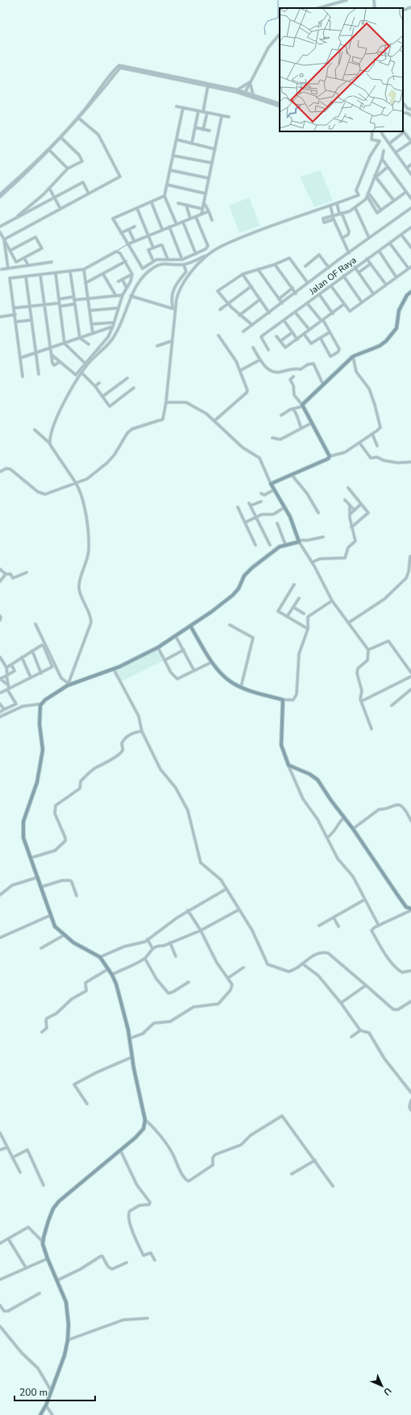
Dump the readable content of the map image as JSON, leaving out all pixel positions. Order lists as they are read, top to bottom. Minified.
{"streets":{"street":["Jalan OF Raya"]},"scale_bar":"200 m","north":"bottom right"}
